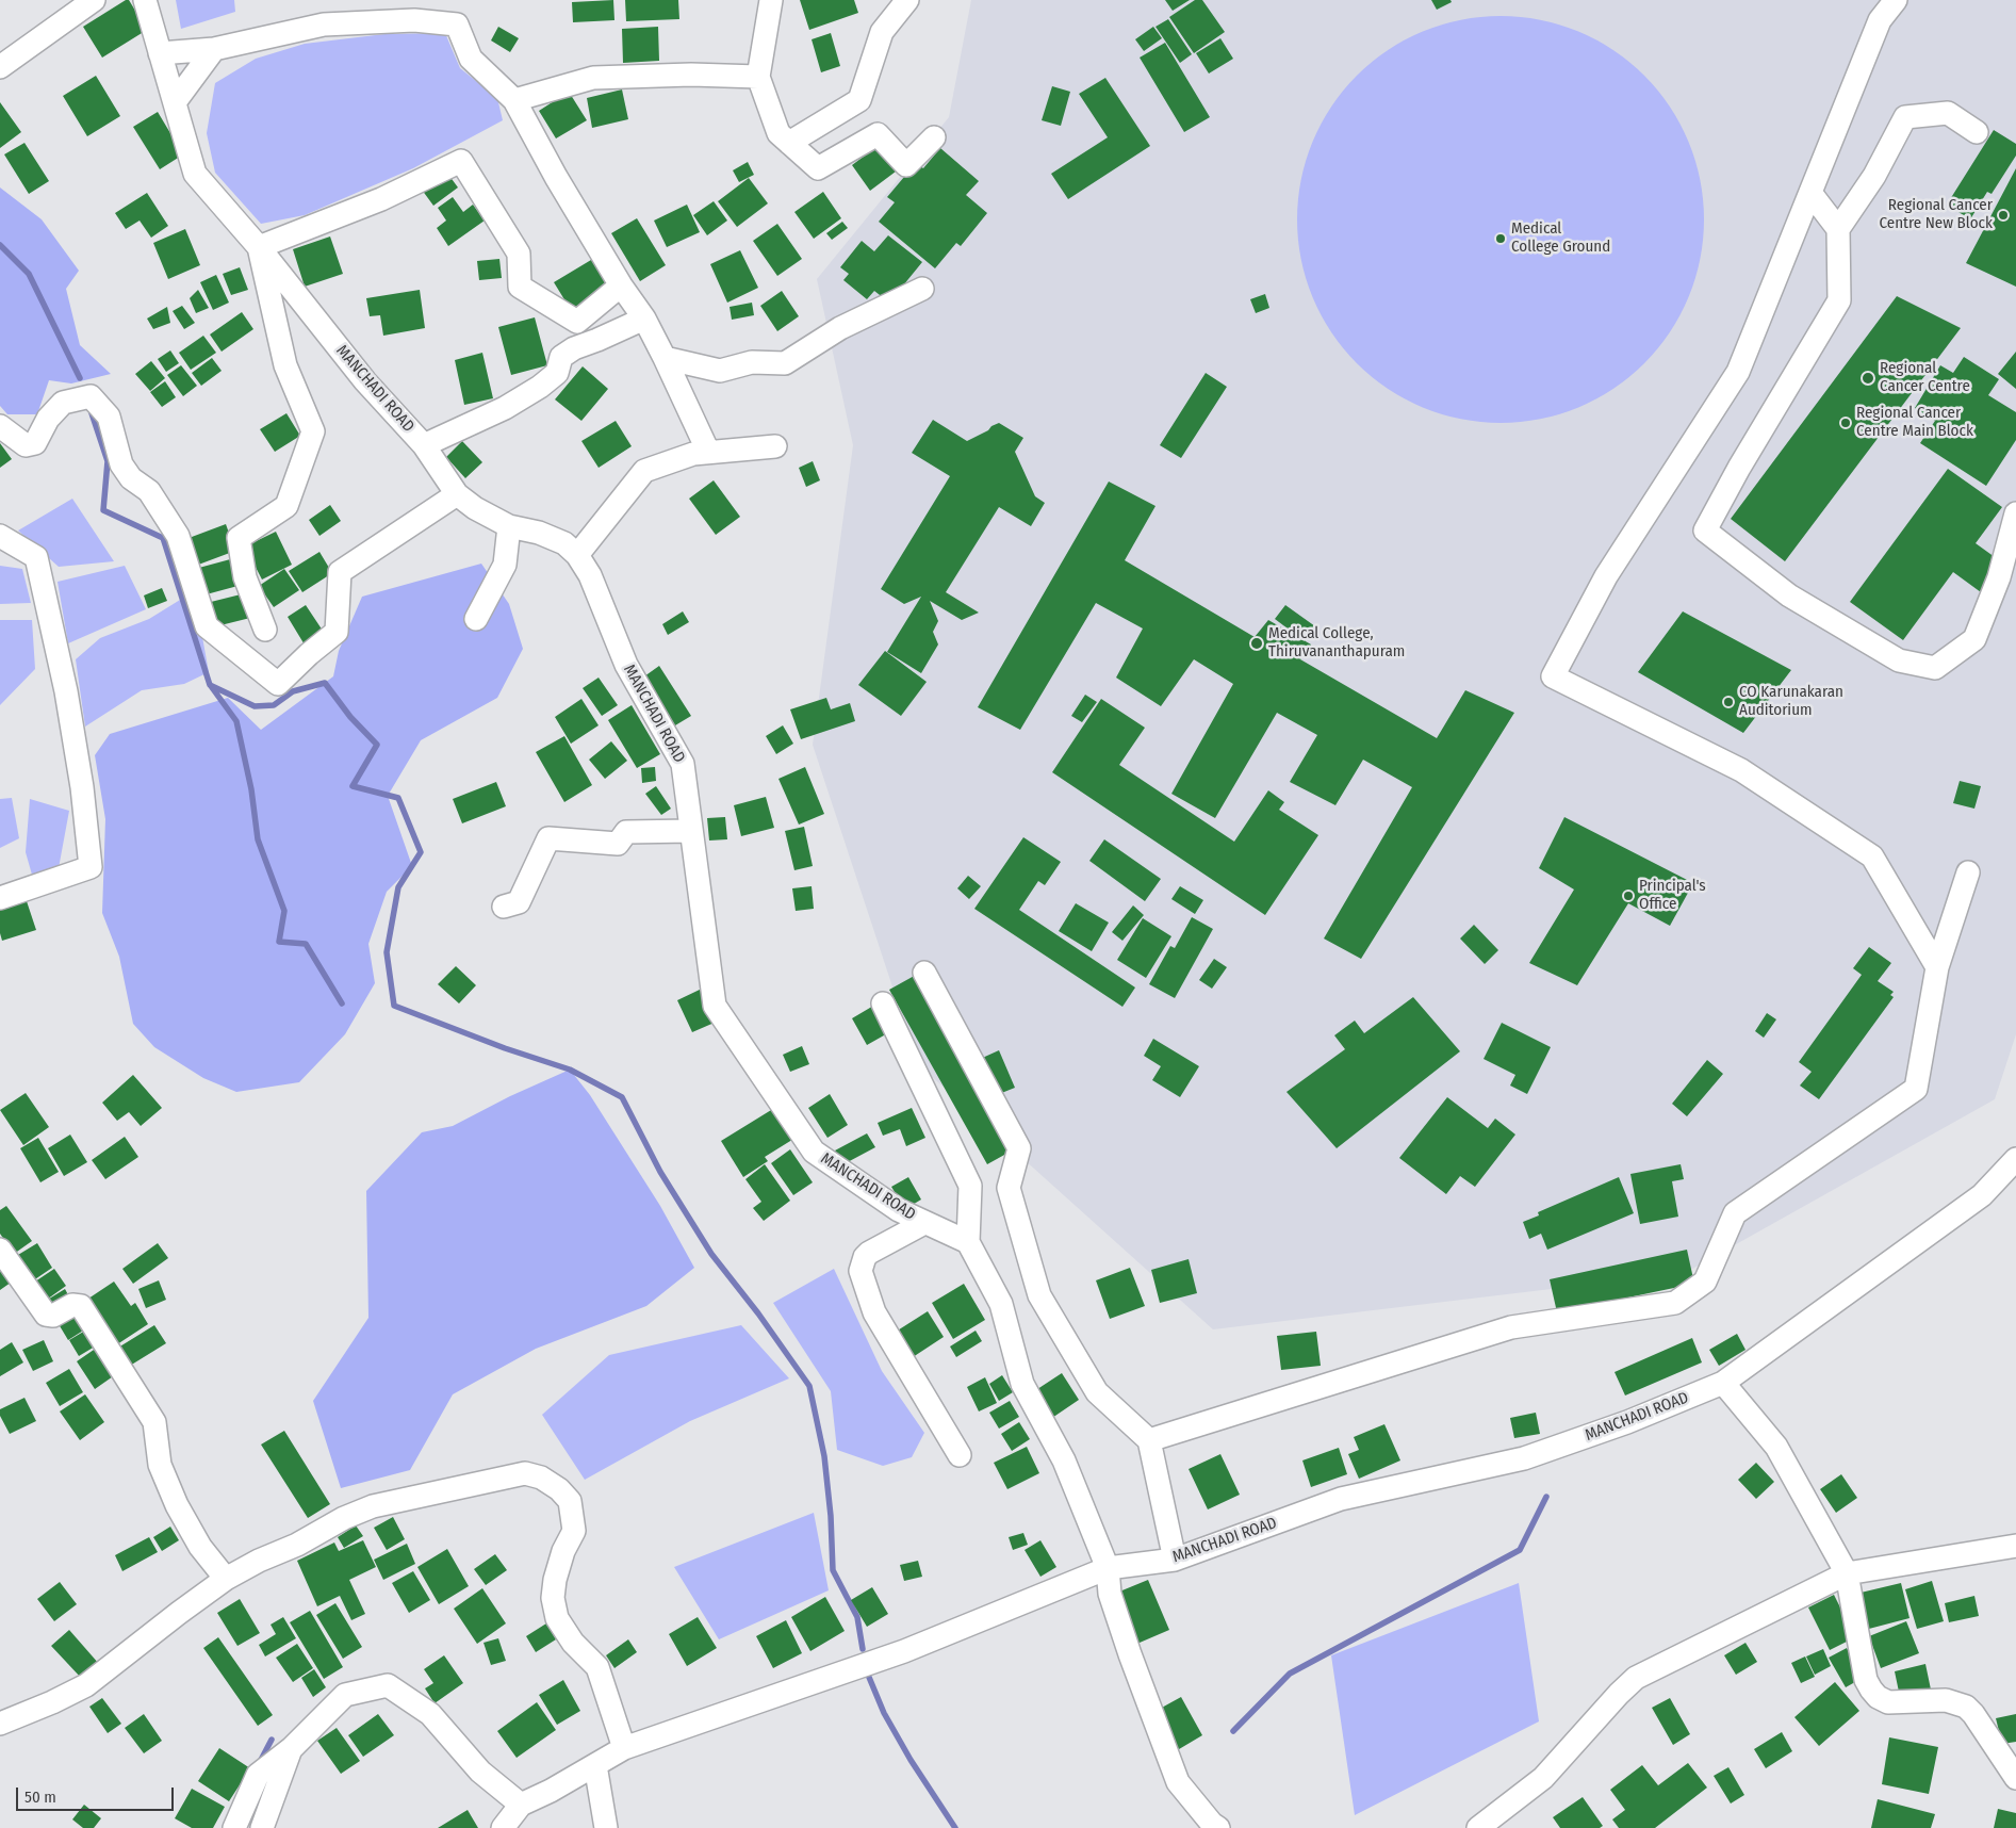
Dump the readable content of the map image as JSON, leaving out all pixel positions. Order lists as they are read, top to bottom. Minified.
{"streets":{"street":["MANCHADI ROAD"]},"places":["Regional Cancer Centre New Block","Medical College Ground","Regional Cancer Centre","Regional Cancer Centre Main Block","Medical College, Thiruvananthapuram","CO Karunakaran Auditorium","Principal's Office"],"scale_bar":"50 m"}
